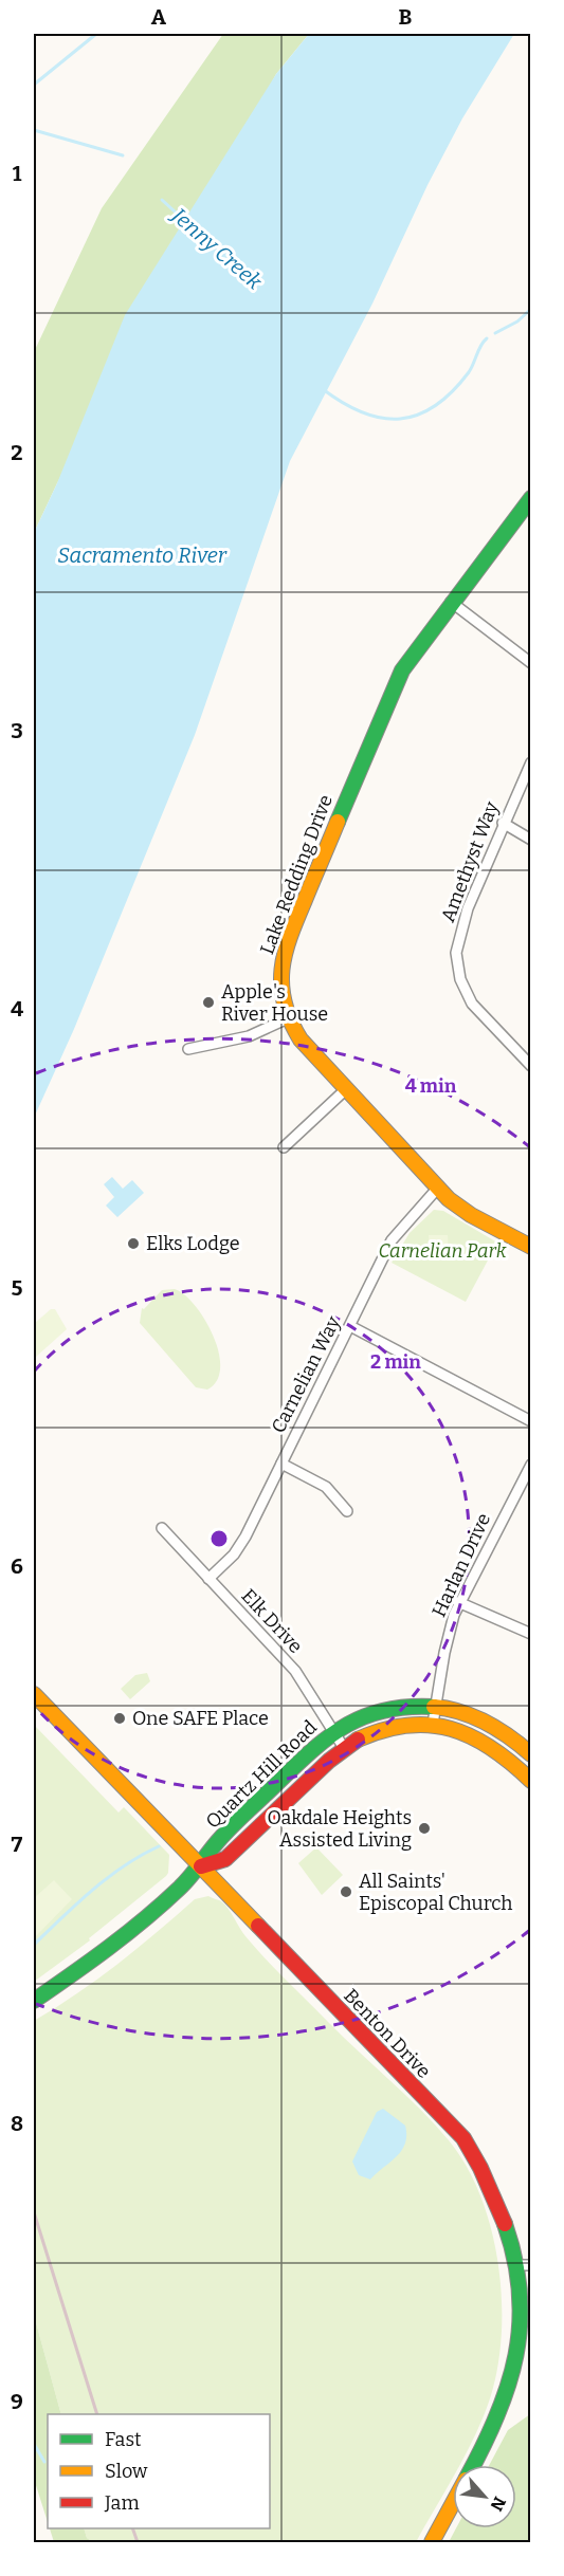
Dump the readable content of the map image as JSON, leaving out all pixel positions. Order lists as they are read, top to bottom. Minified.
{"streets":{"street":["Amethyst Way","Lake Redding Drive","Carnelian Way","Harlan Drive","Elk Drive","Quartz Hill Road","Benton Drive"]},"crossings":[["Lake Redding Drive","Carnelian Way"],["Carnelian Way","Elk Drive"],["Harlan Drive","Quartz Hill Road"],["Elk Drive","Quartz Hill Road"],["Quartz Hill Road","Benton Drive"]],"water":["Jenny Creek","Sacramento River"],"parks":["Carnelian Park"],"places":["Apple's River House","Elks Lodge","One SAFE Place","Oakdale Heights Assisted Living","All Saints' Episcopal Church"],"legend":["Fast","Slow","Jam"],"north":"bottom right","grid":{"columns":["A","B"],"rows":["1","2","3","4","5","6","7","8","9"]},"rings":["4 min","2 min"]}
